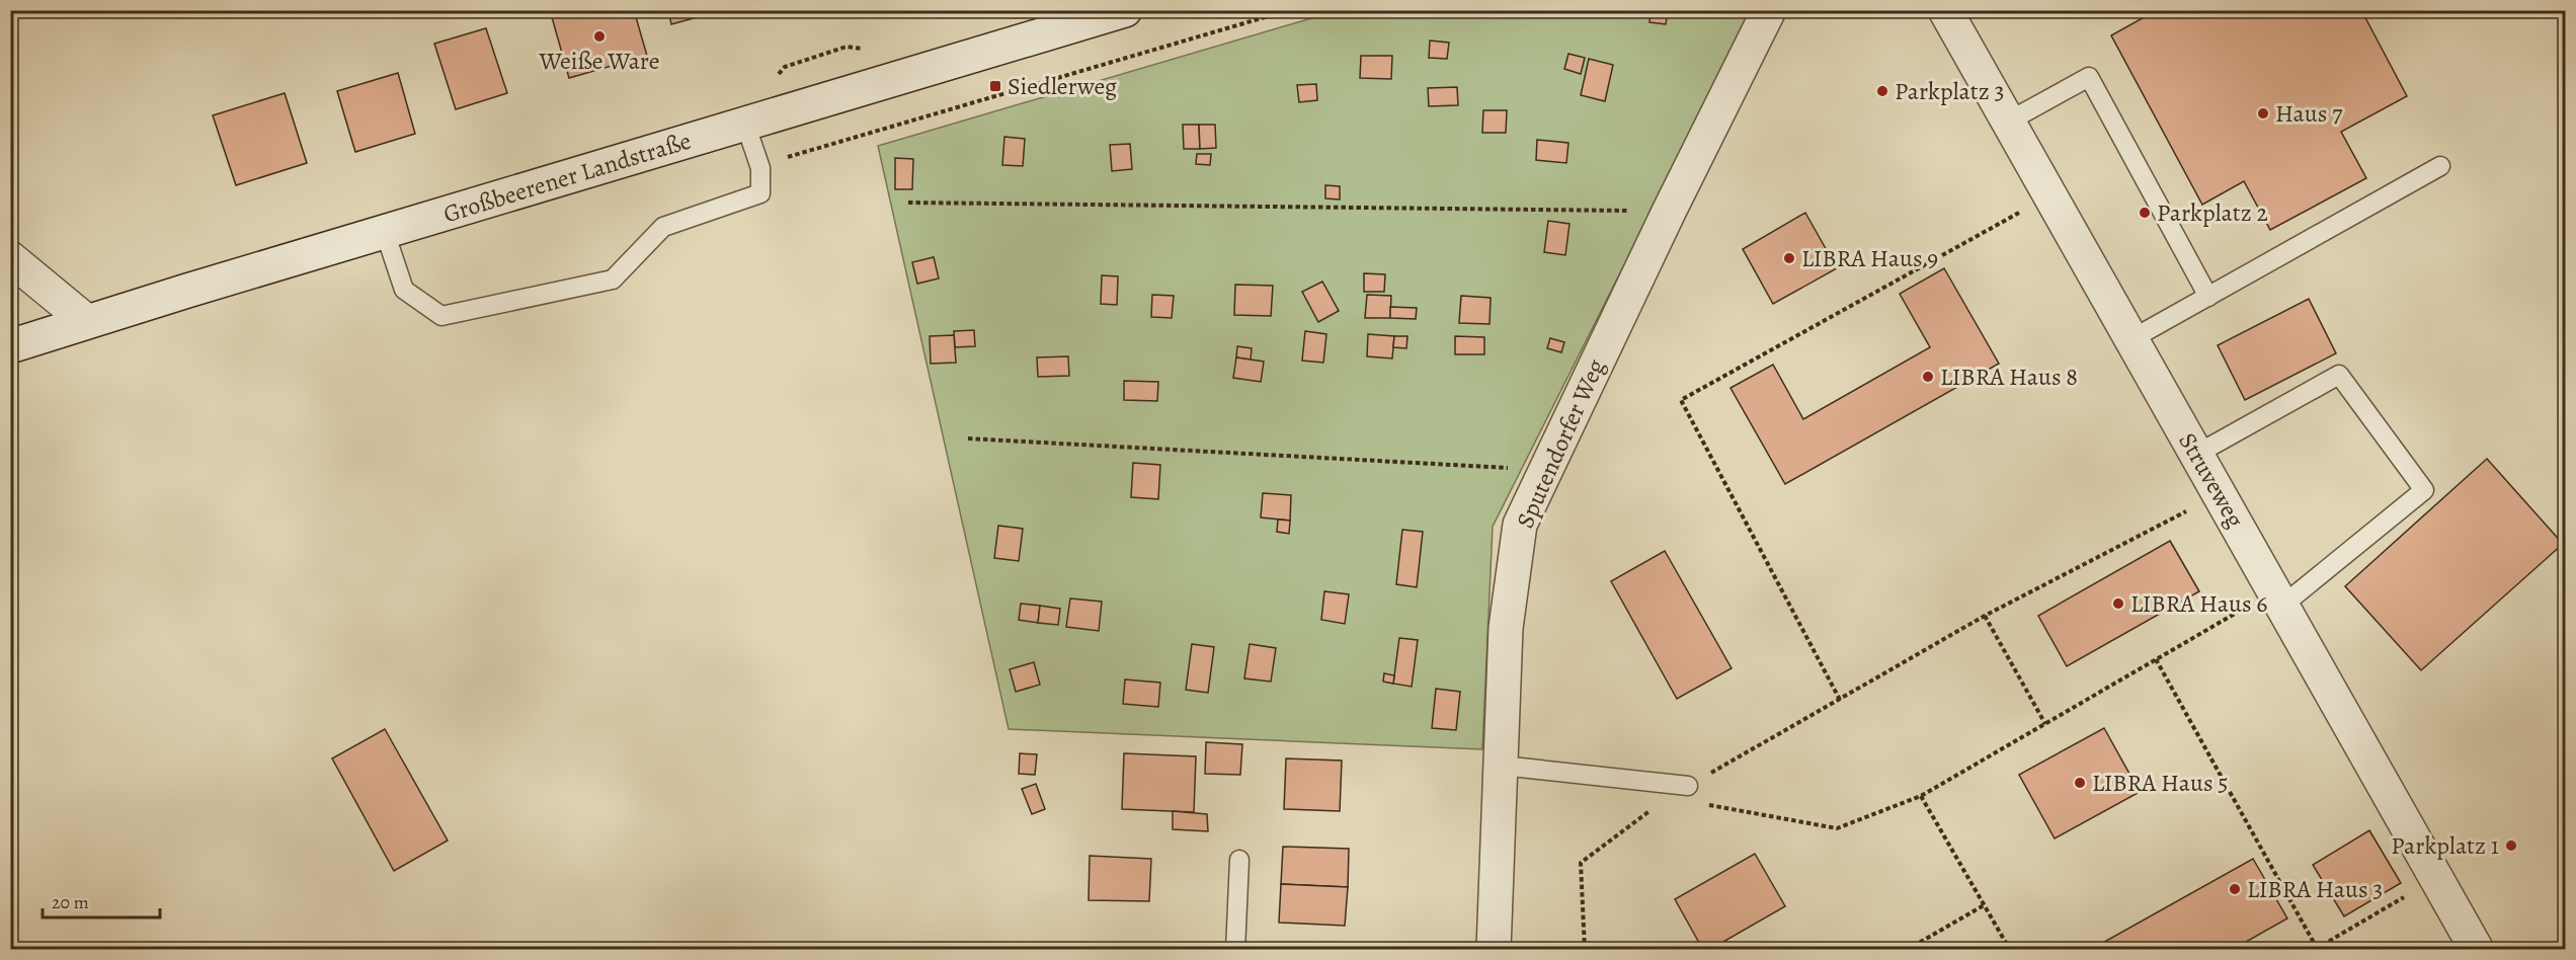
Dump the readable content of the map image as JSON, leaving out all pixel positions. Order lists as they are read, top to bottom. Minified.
{"streets":{"street":["Großbeerener Landstraße","Sputendorfer Weg","Struveweg"]},"places":{"other":["Weiße Ware","Parkplatz 3","Haus 7","Parkplatz 2","LIBRA Haus 9","LIBRA Haus 8","LIBRA Haus 6","LIBRA Haus 5","Parkplatz 1","LIBRA Haus 3"],"transit":["Siedlerweg"]},"scale_bar":"20 m"}
